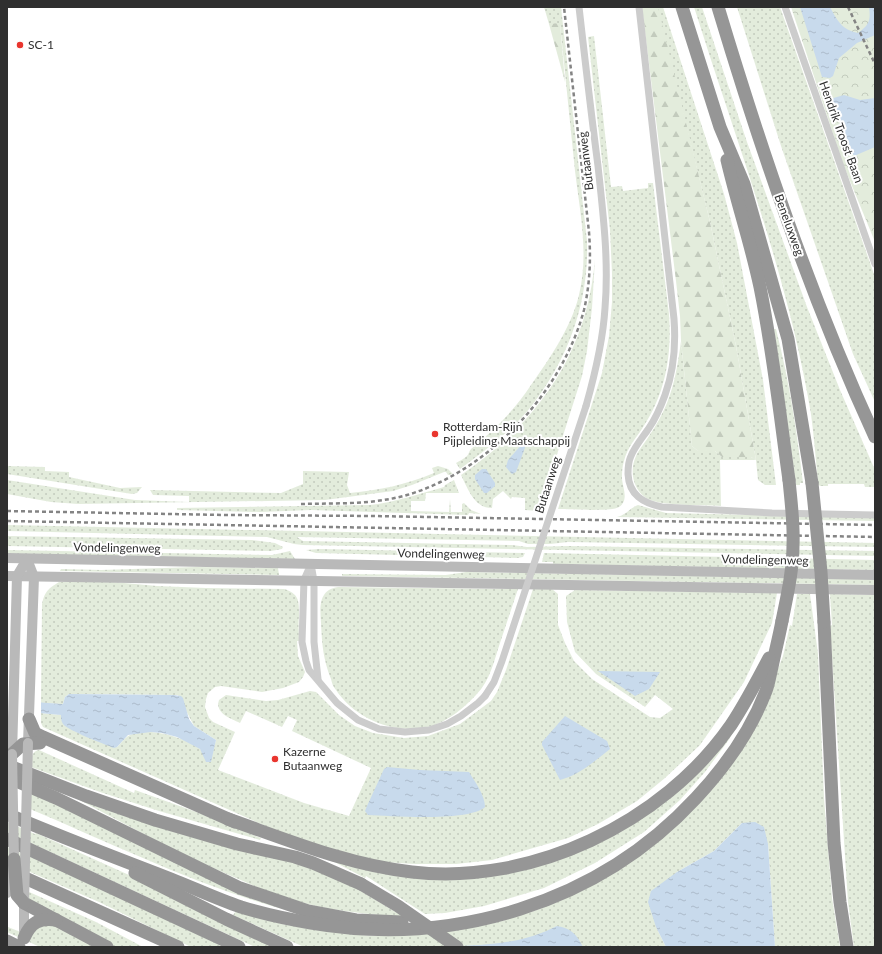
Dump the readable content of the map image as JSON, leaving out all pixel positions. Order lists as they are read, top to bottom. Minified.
{"streets":{"highway":["Beneluxweg"],"main road":["Vondelingenweg"],"street":["Hendrik Troost Baan","Butaanweg"]},"crossings":[["Butaanweg","Vondelingenweg"]],"places":["SC-1","Rotterdam-Rijn Pijpleiding Maatschappij","Kazerne Butaanweg"]}
